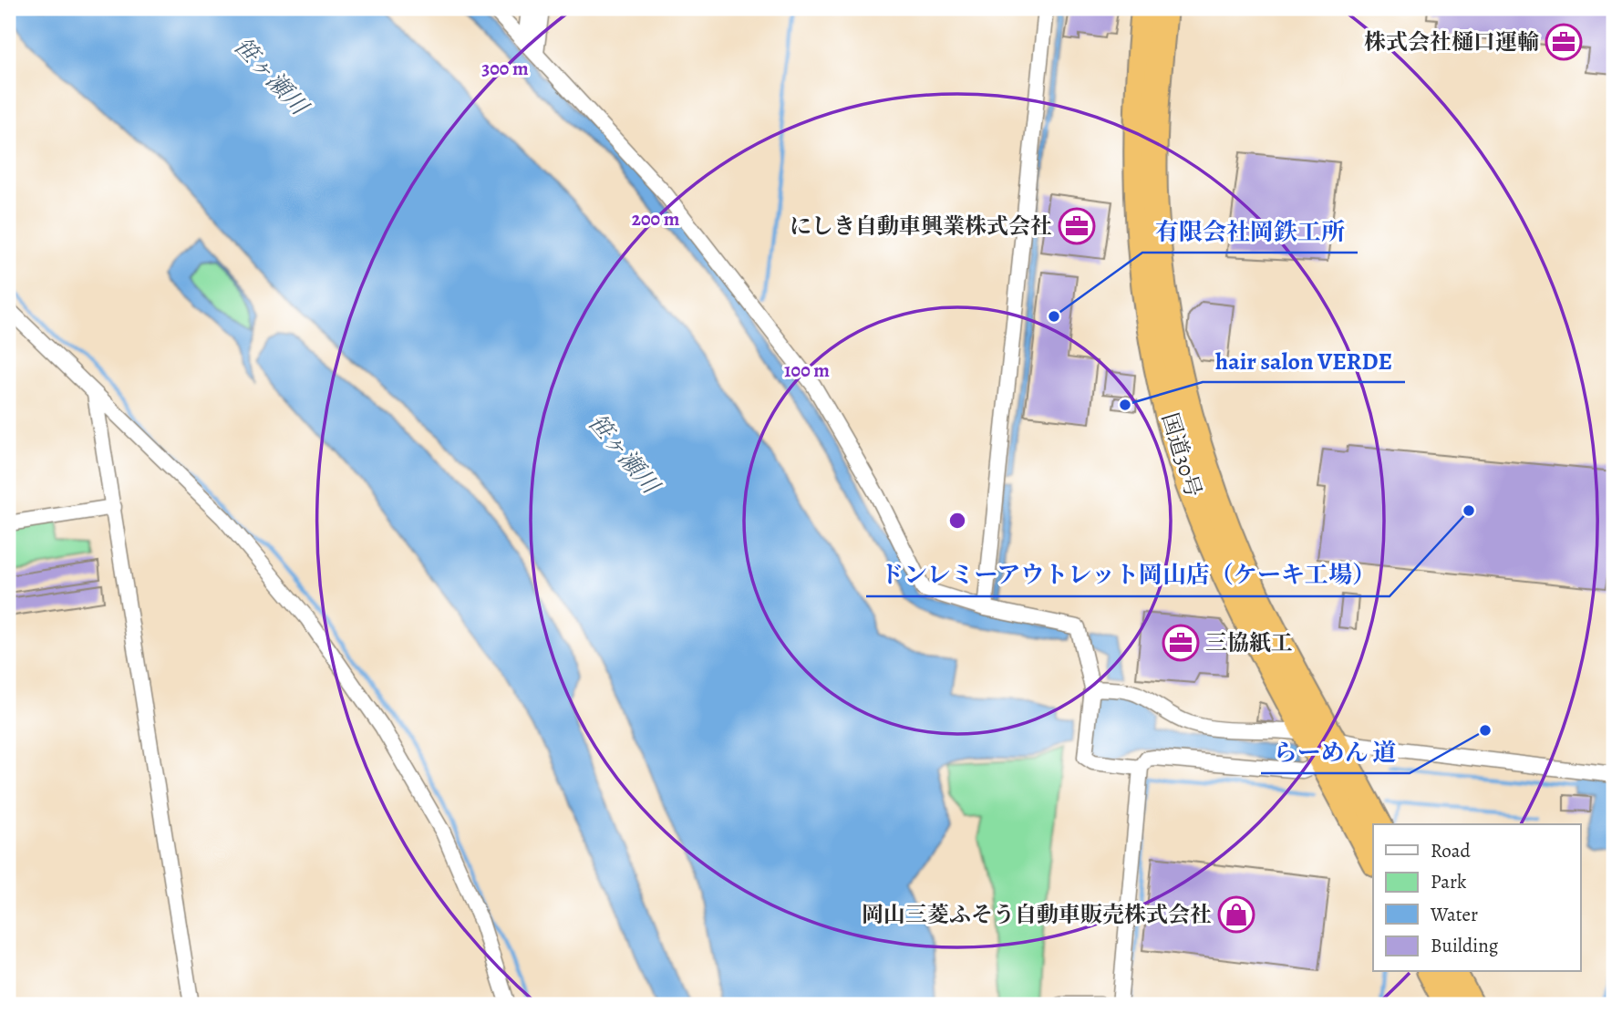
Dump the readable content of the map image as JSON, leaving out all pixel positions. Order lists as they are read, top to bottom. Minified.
{"streets":{"highway":["国道30号"]},"water":["笹ヶ瀬川"],"places":{"office":["株式会社樋口運輸","にしき自動車興業株式会社","三協紙工"],"other":["有限会社岡鉄工所","hair salon VERDE","ドンレミーアウトレット岡山店（ケーキ工場）","らーめん 道"],"shop":["岡山三菱ふそう自動車販売株式会社"]},"legend":["Road","Park","Water","Building"],"rings":["300 m","200 m","100 m"]}
